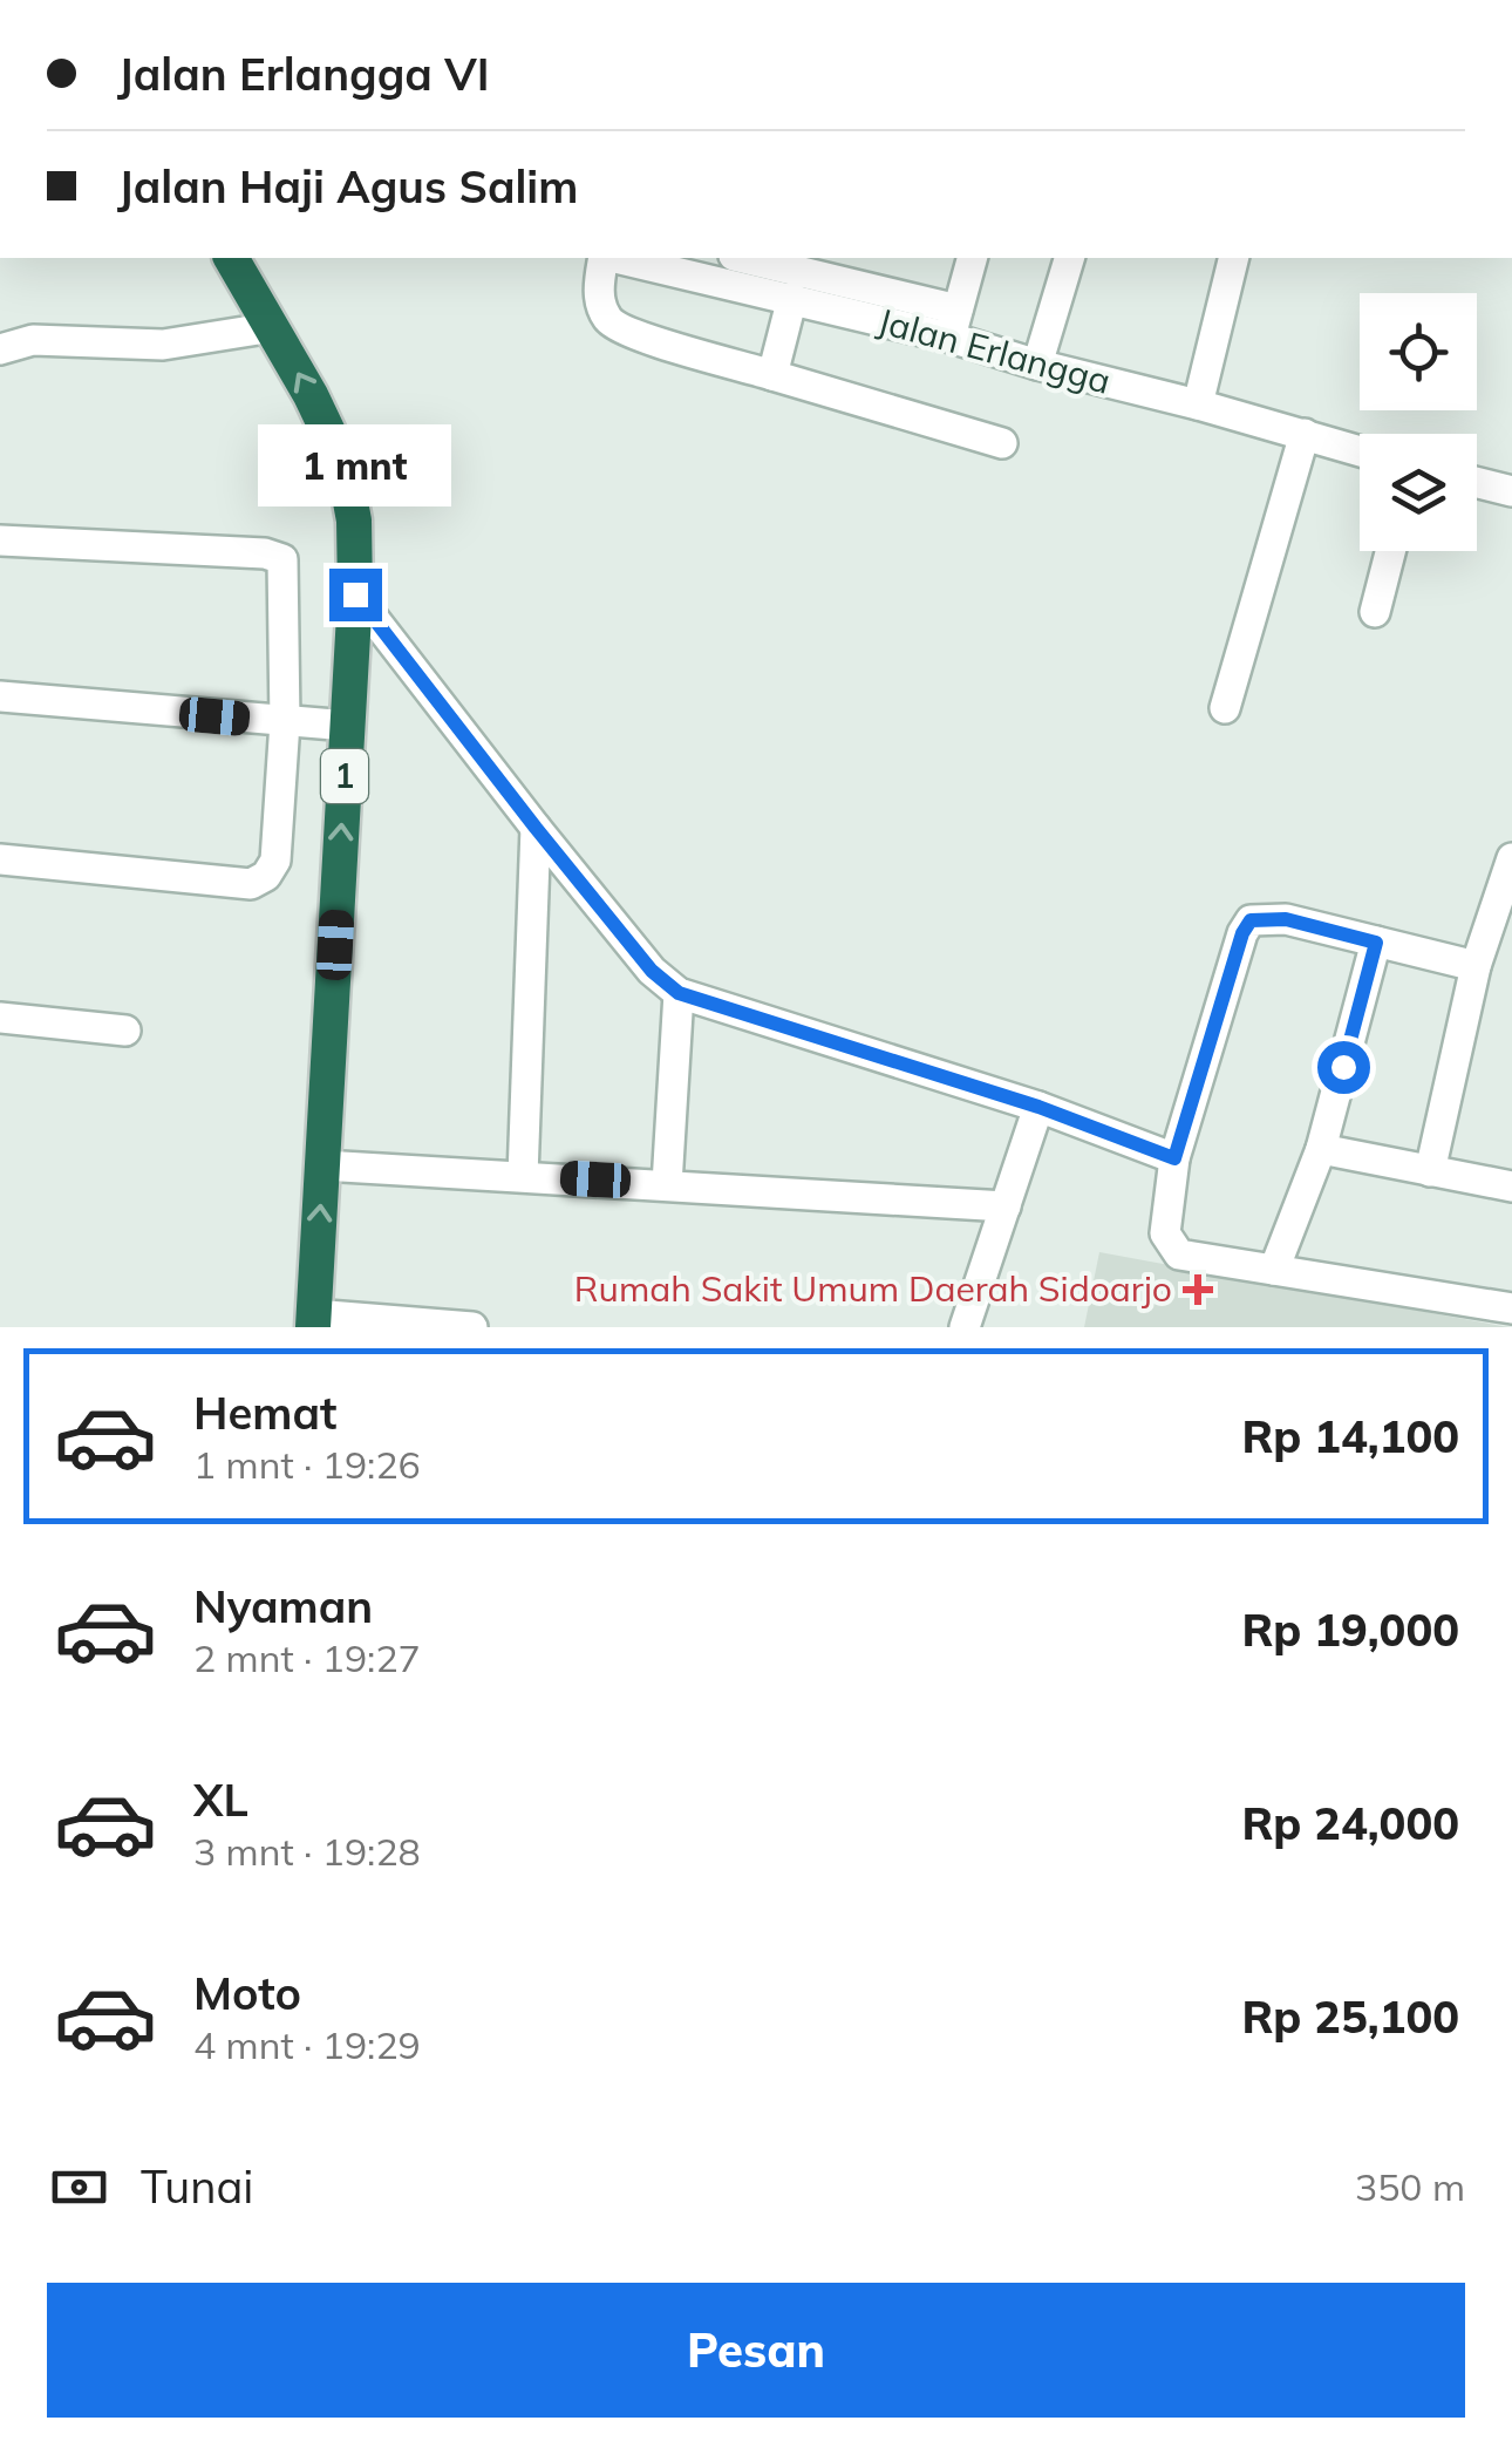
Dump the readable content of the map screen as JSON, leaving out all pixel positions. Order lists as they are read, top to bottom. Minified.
{"streets":{"highway":["1"],"street":["Jalan Erlangga"]},"places":{"health":["Rumah Sakit Umum Daerah Sidoarjo"]},"page":{"banner":["Jalan Erlangga VI","Jalan Haji Agus Salim"],"bubble":"1 mnt","list":[{"name":"Hemat","note":"1 mnt · 19:26","value":"Rp 14,100"},{"name":"Nyaman","note":"2 mnt · 19:27","value":"Rp 19,000"},{"name":"XL","note":"3 mnt · 19:28","value":"Rp 24,000"},{"name":"Moto","note":"4 mnt · 19:29","value":"Rp 25,100"}],"pay":["Tunai","350 m"],"buttons":"Pesan"}}
